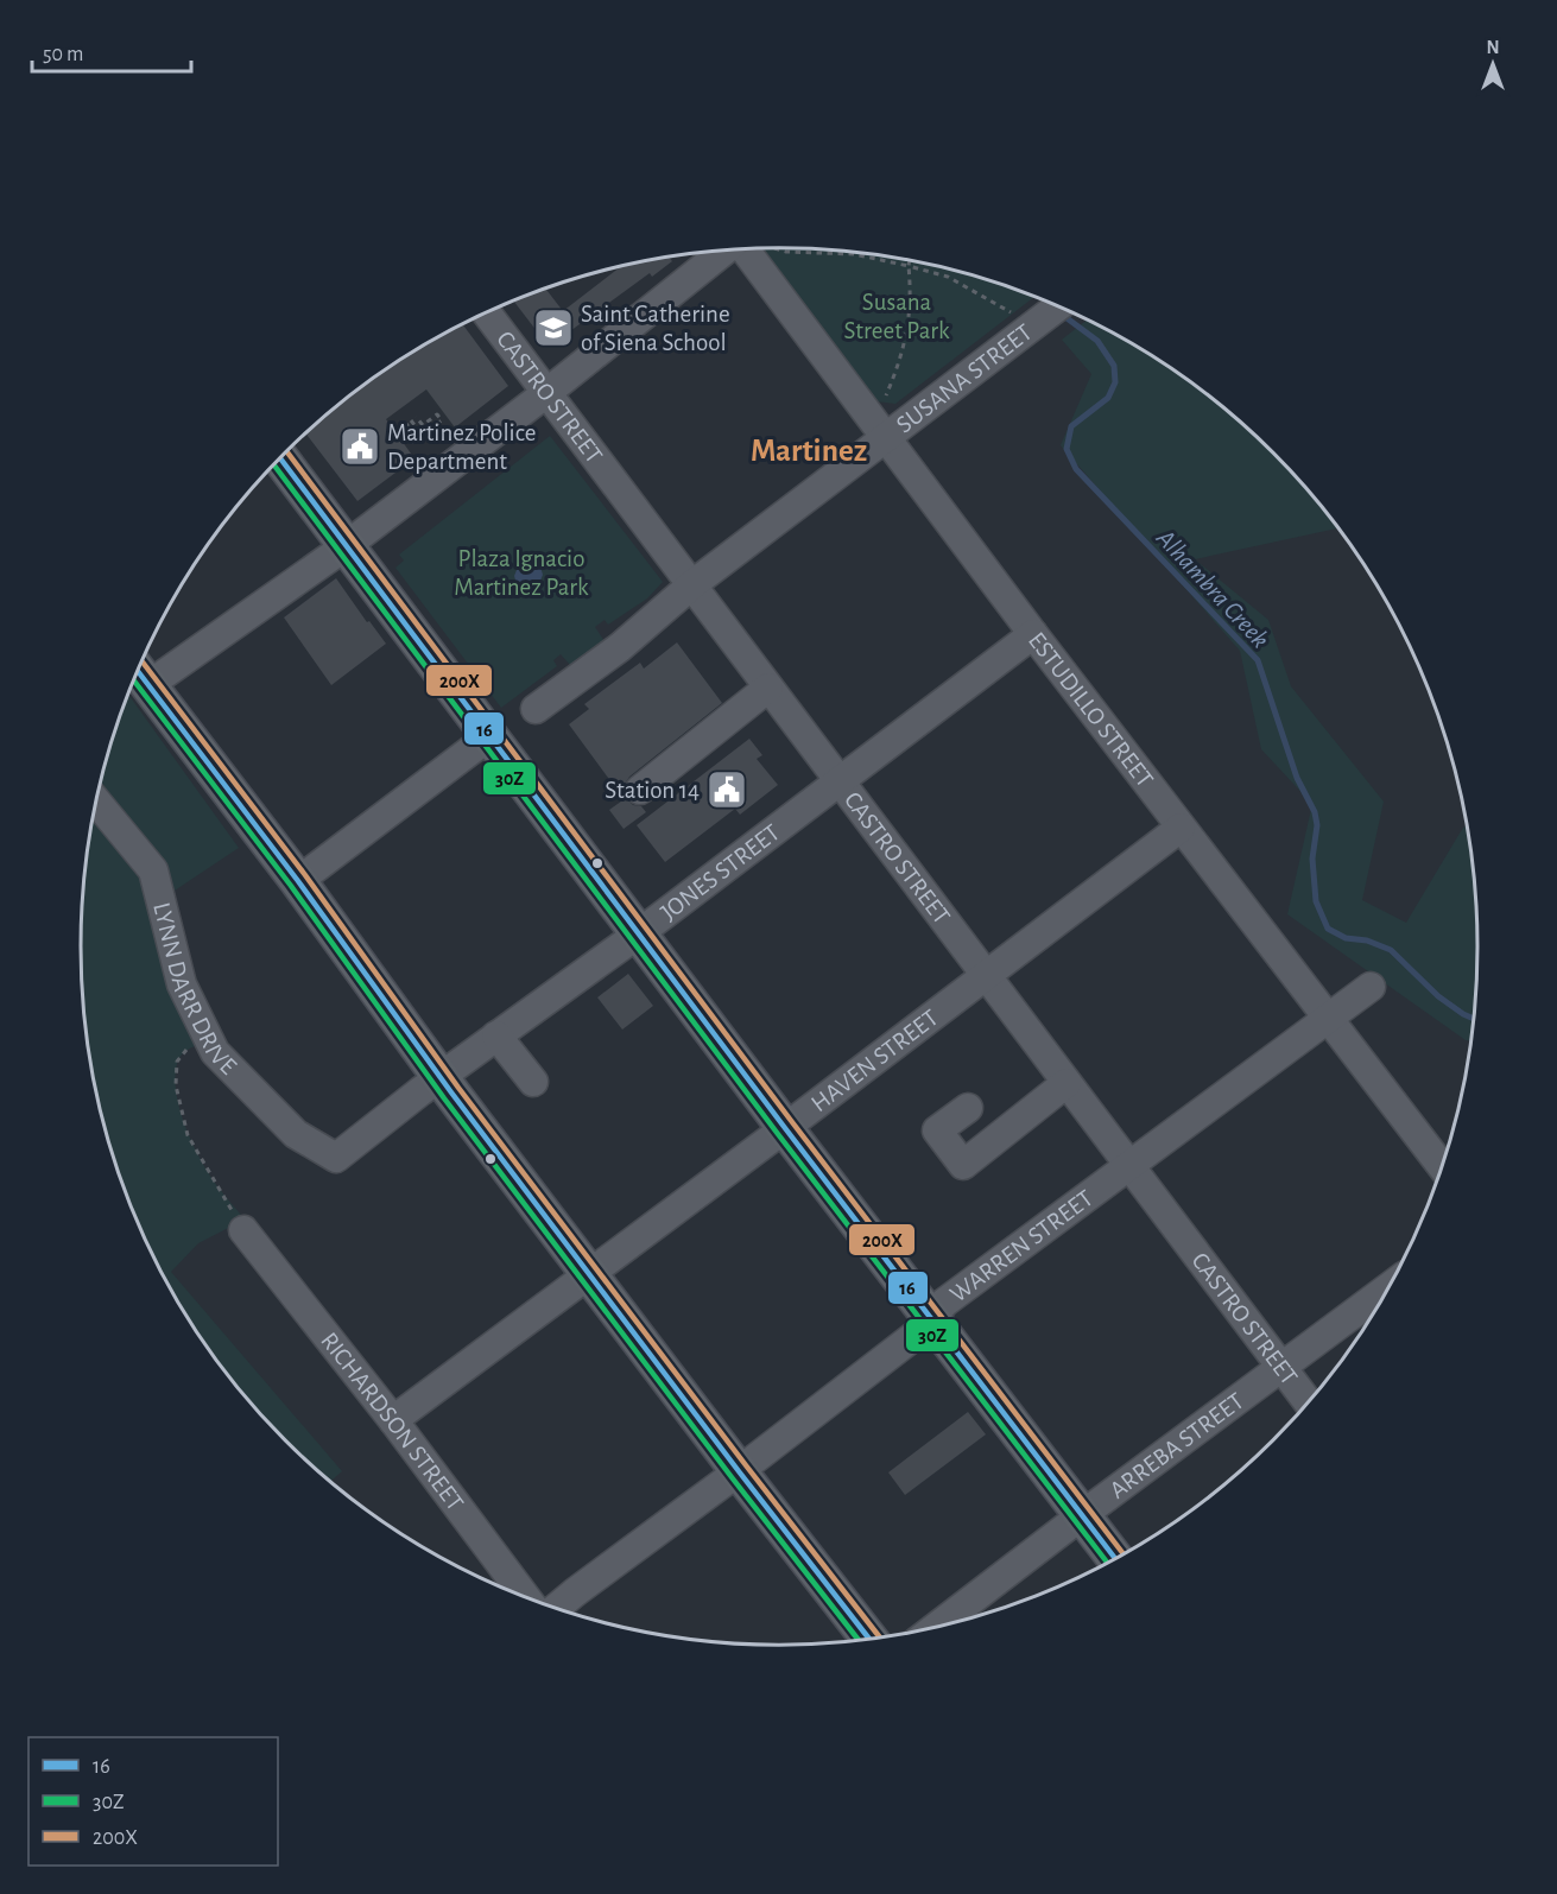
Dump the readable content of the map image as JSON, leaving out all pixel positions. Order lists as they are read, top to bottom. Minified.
{"streets":{"street":["SUSANA STREET","CASTRO STREET","ESTUDILLO STREET","JONES STREET","LYNN DARR DRIVE","HAVEN STREET","WARREN STREET","RICHARDSON STREET","ARREBA STREET"]},"crossings":[["SUSANA STREET","CASTRO STREET"],["SUSANA STREET","ESTUDILLO STREET"],["CASTRO STREET","JONES STREET"],["CASTRO STREET","HAVEN STREET"],["CASTRO STREET","WARREN STREET"],["CASTRO STREET","ARREBA STREET"],["ESTUDILLO STREET","JONES STREET"],["ESTUDILLO STREET","HAVEN STREET"],["ESTUDILLO STREET","WARREN STREET"],["JONES STREET","LYNN DARR DRIVE"],["HAVEN STREET","RICHARDSON STREET"]],"districts":["Martinez"],"water":["Alhambra Creek"],"parks":["Susana Street Park","Plaza Ignacio Martinez Park"],"places":{"school or university":["Saint Catherine of Siena School"],"public building":["Martinez Police Department","Station 14"]},"lines":["transit line 200X","transit line 16","transit line 30Z"],"legend":["16","30Z","200X"],"scale_bar":"50 m","north":"top"}
